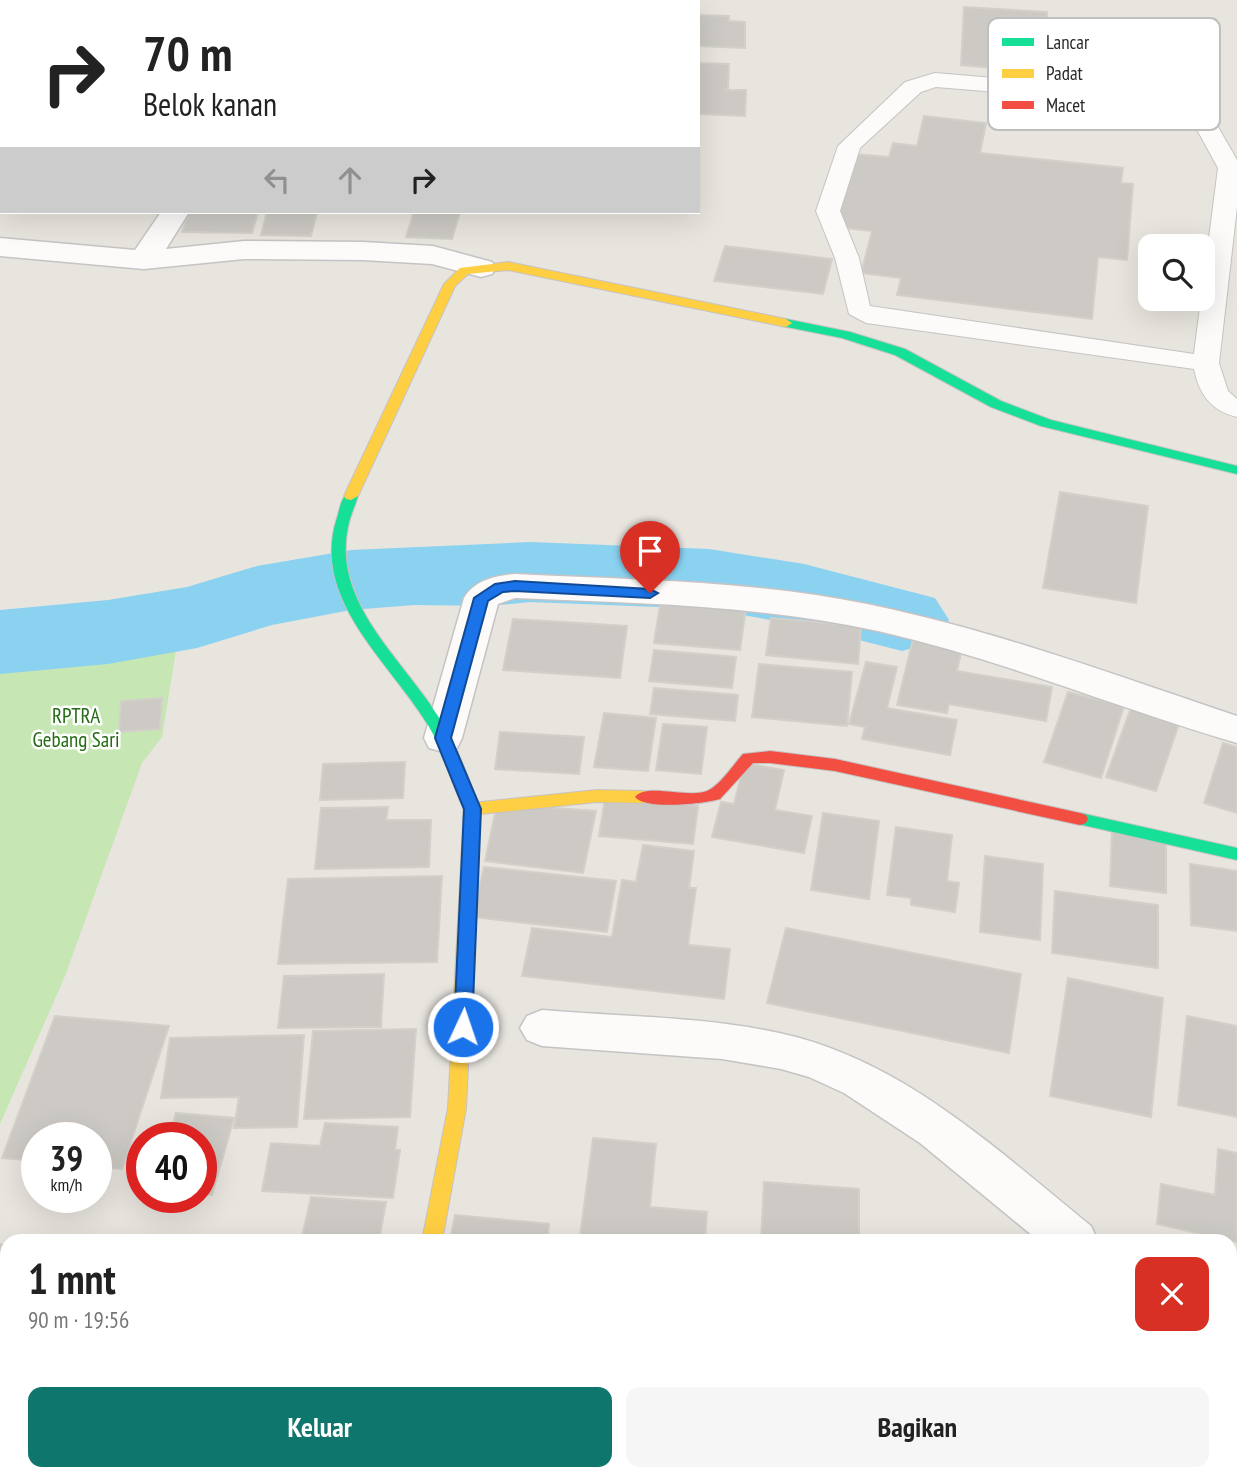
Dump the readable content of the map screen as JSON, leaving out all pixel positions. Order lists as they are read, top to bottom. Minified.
{"parks":["RPTRA Gebang Sari"],"legend":["Lancar","Padat","Macet"],"page":{"turn":["70 m","Belok kanan"],"speed":"39 km/h","limit":"40","heading":["1 mnt","90 m · 19:56"],"buttons":["Keluar","Bagikan"]}}
